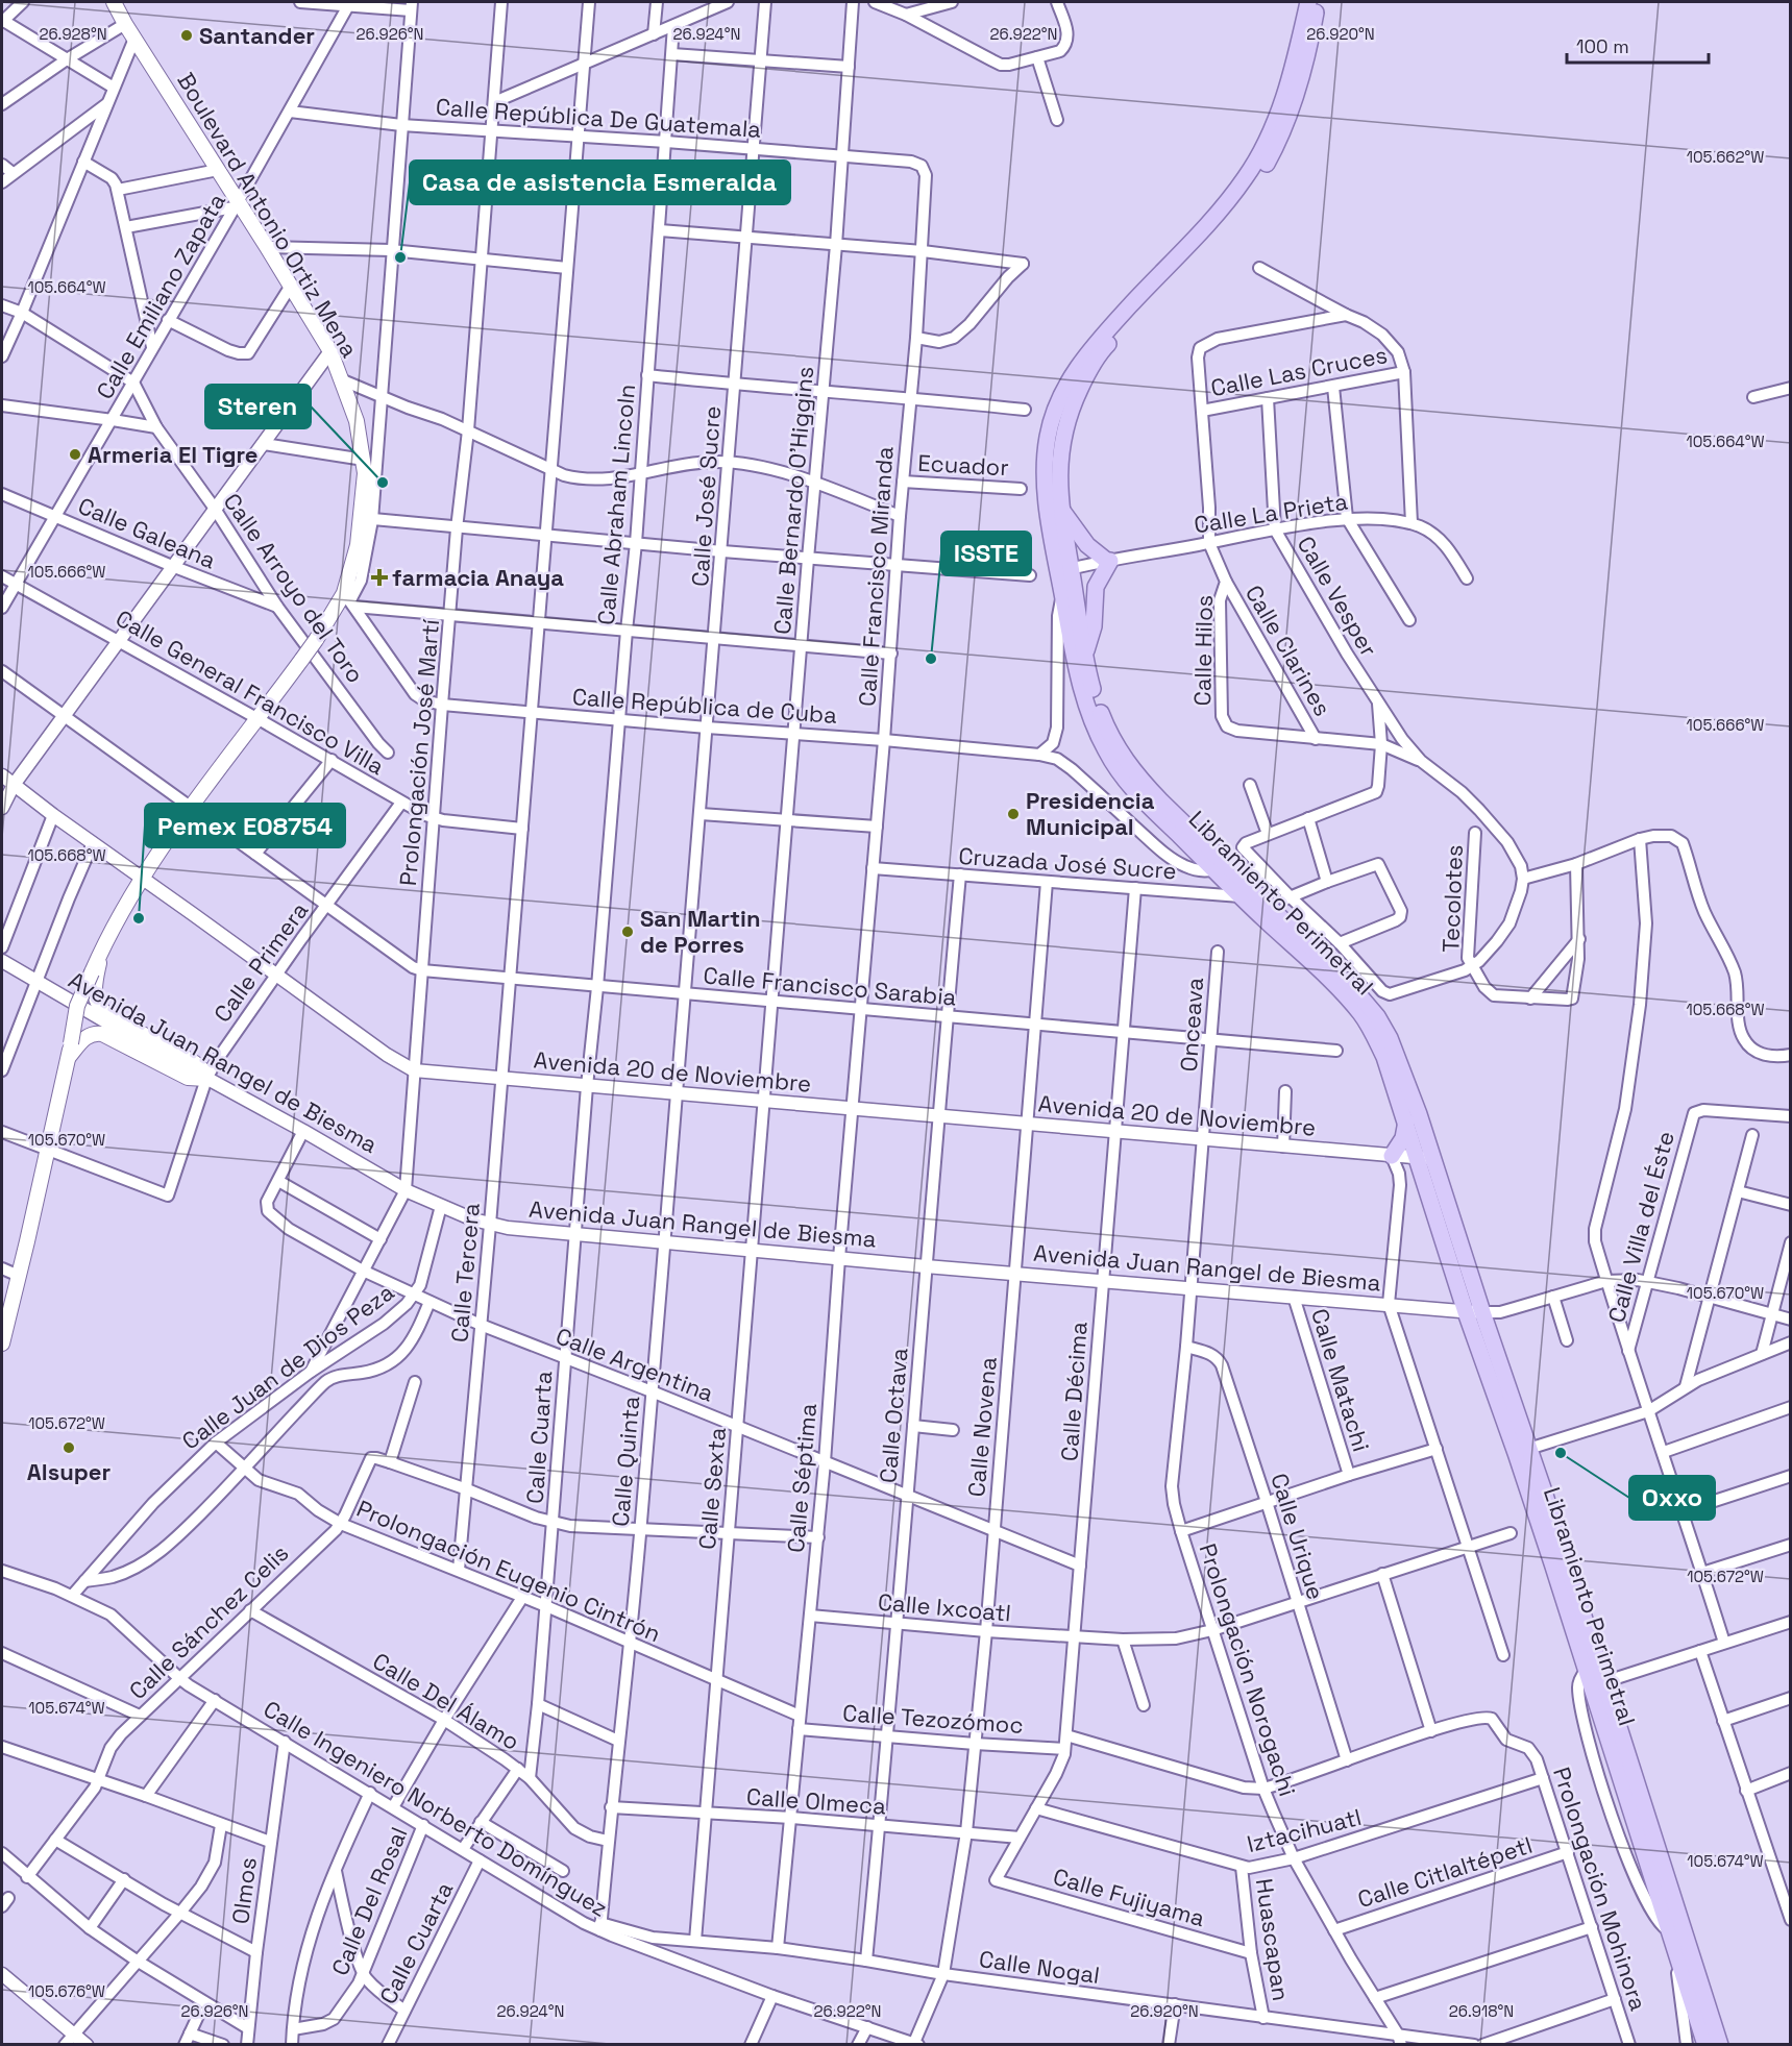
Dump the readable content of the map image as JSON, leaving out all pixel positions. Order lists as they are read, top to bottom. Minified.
{"streets":{"main road":["Boulevard Antonio Ortiz Mena","Libramiento Perimetral"],"street":["Calle República De Guatemala","Calle Emiliano Zapata","Calle Las Cruces","Ecuador","Calle José Sucre","Calle Bernardo O'Higgins","Calle Abraham Lincoln","Calle La Prieta","Calle Galeana","Calle Francisco Miranda","Calle Arroyo del Toro","Calle Vesper","Calle Hilos","Calle Clarines","Calle General Francisco Villa","Calle República de Cuba","Prolongación José Martí","Cruzada José Sucre","Tecolotes","Calle Primera","Calle Francisco Sarabia","Onceava","Avenida Juan Rangel de Biesma","Avenida 20 de Noviembre","Calle Villa del Éste","Calle Tercera","Calle Argentina","Calle Juan de Dios Peza","Calle Matachi","Calle Décima","Calle Octava","Calle Novena","Calle Cuarta","Calle Quinta","Calle Séptima","Calle Sexta","Calle Urique","Prolongación Eugenio Cintrón","Calle Ixcoatl","Calle Sánchez Celis","Prolongación Norogachi","Calle Del Álamo","Calle Tezozómoc","Calle Olmeca","Calle Ingeniero Norberto Domínguez","Iztacihuatl","Calle Citlaltépetl","Prolongación Mohinora","Olmos","Calle Fujiyama","Calle Del Rosal","Huascapan","Calle Nogal"]},"crossings":[["Calle República De Guatemala","Calle Emiliano Zapata"],["Calle República De Guatemala","Calle José Sucre"],["Calle República De Guatemala","Calle Bernardo O'Higgins"],["Calle República De Guatemala","Calle Abraham Lincoln"],["Calle República De Guatemala","Calle Francisco Miranda"],["Calle República De Guatemala","Prolongación José Martí"],["Calle República De Guatemala","Calle Tercera"],["Boulevard Antonio Ortiz Mena","Calle Emiliano Zapata"],["Boulevard Antonio Ortiz Mena","Calle General Francisco Villa"],["Boulevard Antonio Ortiz Mena","Calle República de Cuba"],["Boulevard Antonio Ortiz Mena","Calle Primera"],["Boulevard Antonio Ortiz Mena","Calle Francisco Sarabia"],["Boulevard Antonio Ortiz Mena","Avenida 20 de Noviembre"],["Calle Emiliano Zapata","Calle Galeana"],["Calle Emiliano Zapata","Calle Arroyo del Toro"],["Calle Emiliano Zapata","Calle General Francisco Villa"],["Calle Las Cruces","Calle Vesper"],["Ecuador","Calle Francisco Miranda"],["Calle José Sucre","Calle República de Cuba"],["Calle José Sucre","Calle Francisco Sarabia"],["Calle José Sucre","Calle Quinta"],["Calle Bernardo O'Higgins","Calle República de Cuba"],["Calle Bernardo O'Higgins","Calle Francisco Sarabia"],["Calle Bernardo O'Higgins","Calle Sexta"],["Calle Abraham Lincoln","Calle República de Cuba"],["Calle Abraham Lincoln","Calle Francisco Sarabia"],["Calle Abraham Lincoln","Calle Cuarta"],["Calle La Prieta","Calle Vesper"],["Calle La Prieta","Calle Hilos"],["Calle La Prieta","Libramiento Perimetral"],["Calle Galeana","Calle Arroyo del Toro"],["Calle Francisco Miranda","Calle República de Cuba"],["Calle Francisco Miranda","Cruzada José Sucre"],["Calle Francisco Miranda","Calle Francisco Sarabia"],["Calle Francisco Miranda","Calle Séptima"],["Calle Hilos","Calle Clarines"],["Calle General Francisco Villa","Prolongación José Martí"],["Calle General Francisco Villa","Calle Primera"],["Calle General Francisco Villa","Calle Tercera"],["Calle República de Cuba","Prolongación José Martí"],["Calle República de Cuba","Libramiento Perimetral"],["Calle República de Cuba","Calle Tercera"],["Prolongación José Martí","Calle Francisco Sarabia"],["Prolongación José Martí","Avenida Juan Rangel de Biesma"],["Prolongación José Martí","Avenida 20 de Noviembre"],["Prolongación José Martí","Calle Argentina"],["Prolongación José Martí","Calle Juan de Dios Peza"],["Cruzada José Sucre","Libramiento Perimetral"],["Cruzada José Sucre","Calle Décima"],["Cruzada José Sucre","Calle Octava"],["Cruzada José Sucre","Calle Novena"],["Libramiento Perimetral","Avenida Juan Rangel de Biesma"],["Libramiento Perimetral","Avenida 20 de Noviembre"],["Calle Primera","Calle Francisco Sarabia"],["Calle Primera","Avenida Juan Rangel de Biesma"],["Calle Primera","Avenida 20 de Noviembre"],["Calle Francisco Sarabia","Onceava"],["Calle Francisco Sarabia","Calle Tercera"],["Calle Francisco Sarabia","Calle Décima"],["Calle Francisco Sarabia","Calle Octava"],["Calle Francisco Sarabia","Calle Novena"],["Calle Francisco Sarabia","Calle Cuarta"],["Calle Francisco Sarabia","Calle Quinta"],["Calle Francisco Sarabia","Calle Séptima"],["Calle Francisco Sarabia","Calle Sexta"],["Onceava","Avenida Juan Rangel de Biesma"],["Onceava","Avenida 20 de Noviembre"],["Onceava","Prolongación Norogachi"],["Avenida Juan Rangel de Biesma","Calle Tercera"],["Avenida Juan Rangel de Biesma","Calle Argentina"],["Avenida Juan Rangel de Biesma","Calle Juan de Dios Peza"],["Avenida Juan Rangel de Biesma","Calle Matachi"],["Avenida Juan Rangel de Biesma","Calle Décima"],["Avenida Juan Rangel de Biesma","Calle Octava"],["Avenida Juan Rangel de Biesma","Calle Novena"],["Avenida Juan Rangel de Biesma","Calle Cuarta"],["Avenida Juan Rangel de Biesma","Calle Quinta"],["Avenida Juan Rangel de Biesma","Calle Séptima"],["Avenida Juan Rangel de Biesma","Calle Sexta"],["Avenida Juan Rangel de Biesma","Prolongación Norogachi"],["Avenida 20 de Noviembre","Calle Tercera"],["Avenida 20 de Noviembre","Calle Décima"],["Avenida 20 de Noviembre","Calle Octava"],["Avenida 20 de Noviembre","Calle Novena"],["Avenida 20 de Noviembre","Calle Cuarta"],["Avenida 20 de Noviembre","Calle Quinta"],["Avenida 20 de Noviembre","Calle Séptima"],["Avenida 20 de Noviembre","Calle Sexta"],["Calle Tercera","Calle Argentina"],["Calle Tercera","Prolongación Eugenio Cintrón"],["Calle Argentina","Calle Juan de Dios Peza"],["Calle Argentina","Calle Décima"],["Calle Argentina","Calle Octava"],["Calle Argentina","Calle Novena"],["Calle Argentina","Calle Cuarta"],["Calle Argentina","Calle Quinta"],["Calle Argentina","Calle Séptima"],["Calle Argentina","Calle Sexta"],["Calle Juan de Dios Peza","Prolongación Eugenio Cintrón"],["Calle Juan de Dios Peza","Calle Ingeniero Norberto Domínguez"],["Calle Décima","Calle Ixcoatl"],["Calle Décima","Calle Tezozómoc"],["Calle Décima","Calle Olmeca"],["Calle Décima","Iztacihuatl"],["Calle Décima","Calle Fujiyama"],["Calle Octava","Calle Ixcoatl"],["Calle Octava","Calle Tezozómoc"],["Calle Octava","Calle Olmeca"],["Calle Octava","Calle Nogal"],["Calle Novena","Calle Ixcoatl"],["Calle Novena","Calle Tezozómoc"],["Calle Novena","Calle Olmeca"],["Calle Novena","Calle Ingeniero Norberto Domínguez"],["Calle Novena","Calle Nogal"],["Calle Cuarta","Prolongación Eugenio Cintrón"],["Calle Cuarta","Calle Del Álamo"],["Calle Cuarta","Calle Ingeniero Norberto Domínguez"],["Calle Quinta","Prolongación Eugenio Cintrón"],["Calle Quinta","Calle Del Álamo"],["Calle Quinta","Calle Olmeca"],["Calle Quinta","Calle Ingeniero Norberto Domínguez"],["Calle Quinta","Calle Nogal"],["Calle Séptima","Prolongación Eugenio Cintrón"],["Calle Séptima","Calle Ixcoatl"],["Calle Séptima","Calle Tezozómoc"],["Calle Séptima","Calle Olmeca"],["Calle Séptima","Calle Nogal"],["Calle Sexta","Prolongación Eugenio Cintrón"],["Calle Sexta","Calle Olmeca"],["Calle Sexta","Calle Nogal"],["Calle Urique","Calle Ixcoatl"],["Calle Urique","Prolongación Norogachi"],["Prolongación Eugenio Cintrón","Calle Sánchez Celis"],["Calle Ixcoatl","Prolongación Norogachi"],["Calle Sánchez Celis","Calle Del Álamo"],["Calle Sánchez Celis","Calle Ingeniero Norberto Domínguez"],["Prolongación Norogachi","Iztacihuatl"],["Prolongación Norogachi","Calle Citlaltépetl"],["Prolongación Norogachi","Calle Nogal"],["Calle Ingeniero Norberto Domínguez","Olmos"],["Calle Ingeniero Norberto Domínguez","Calle Del Rosal"],["Calle Ingeniero Norberto Domínguez","Calle Nogal"],["Iztacihuatl","Prolongación Mohinora"],["Iztacihuatl","Huascapan"],["Calle Citlaltépetl","Prolongación Mohinora"],["Calle Fujiyama","Huascapan"],["Huascapan","Calle Nogal"]],"places":{"other":["Santander","Casa de asistencia Esmeralda","Armeria El Tigre","Steren","ISSTE","Presidencia Municipal","Pemex E08754","San Martin de Porres","Alsuper","Oxxo"],"health":["farmacia Anaya"]},"scale_bar":"100 m","coordinates":["26.928°N","26.926°N","26.924°N","26.922°N","26.920°N","105.662°W","105.664°W","105.666°W","105.668°W","105.670°W","105.672°W","105.674°W","105.676°W","26.918°N"]}
